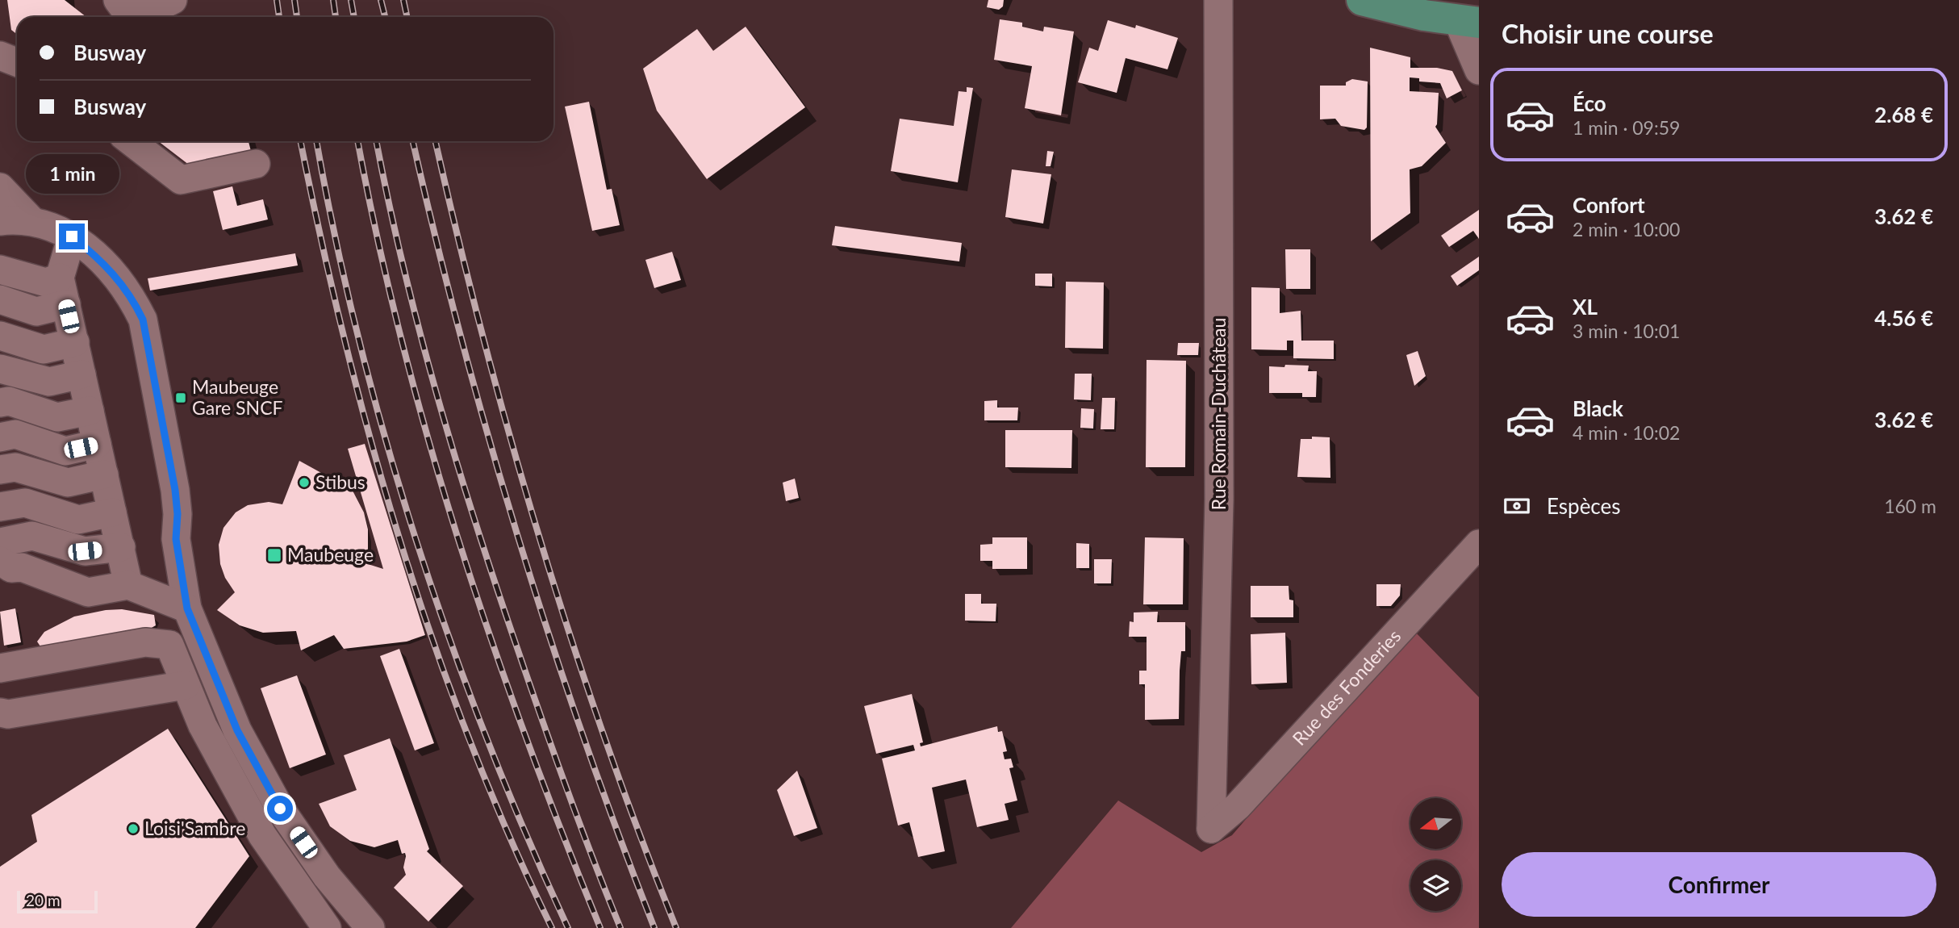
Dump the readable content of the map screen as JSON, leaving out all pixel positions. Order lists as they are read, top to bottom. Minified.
{"streets":{"street":["Rue Romain-Duchâteau","Rue des Fonderies"]},"crossings":[["Rue Romain-Duchâteau","Rue des Fonderies"]],"places":{"transit":["Maubeuge Gare SNCF","Maubeuge"],"other":["Stibus","Loisi'Sambre"]},"scale_bar":"20 m","north":"left","page":{"heading":"Choisir une course","banner":["Busway","Busway"],"list":[{"name":"Éco","note":"1 min · 09:59","value":"2.68 €"},{"name":"Confort","note":"2 min · 10:00","value":"3.62 €"},{"name":"XL","note":"3 min · 10:01","value":"4.56 €"},{"name":"Black","note":"4 min · 10:02","value":"3.62 €"}],"bubble":"1 min","pay":["Espèces","160 m"],"buttons":"Confirmer","scale":"20 m"}}
